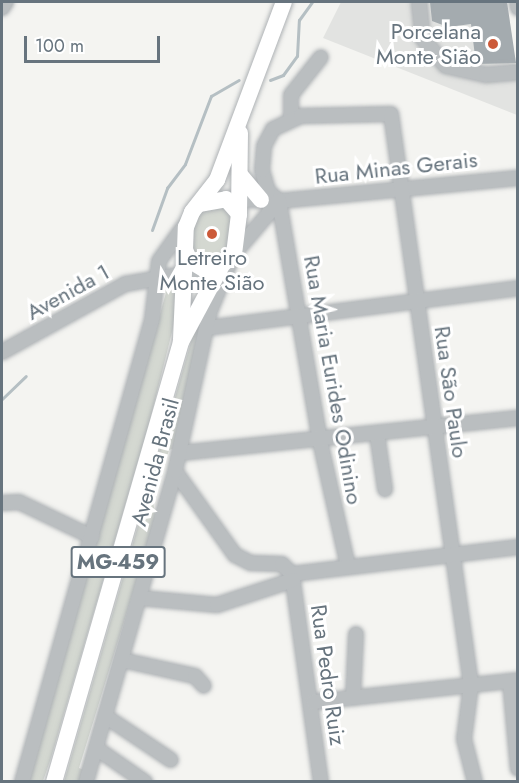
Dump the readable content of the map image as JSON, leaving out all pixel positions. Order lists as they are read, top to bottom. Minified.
{"streets":{"main road":["MG-459"],"street":["Rua Minas Gerais","Avenida 1","Rua Maria Eurides Odinino","Rua São Paulo","Avenida Brasil","Rua Pedro Ruiz"]},"crossings":[["Rua Minas Gerais","Rua Maria Eurides Odinino"],["Rua Minas Gerais","Rua São Paulo"],["Rua Minas Gerais","MG-459"],["Avenida 1","Avenida Brasil"],["Avenida 1","MG-459"],["Rua Maria Eurides Odinino","Rua São Paulo"],["Avenida Brasil","MG-459"]],"places":["Porcelana Monte Sião","Letreiro Monte Sião"],"scale_bar":"100 m"}
